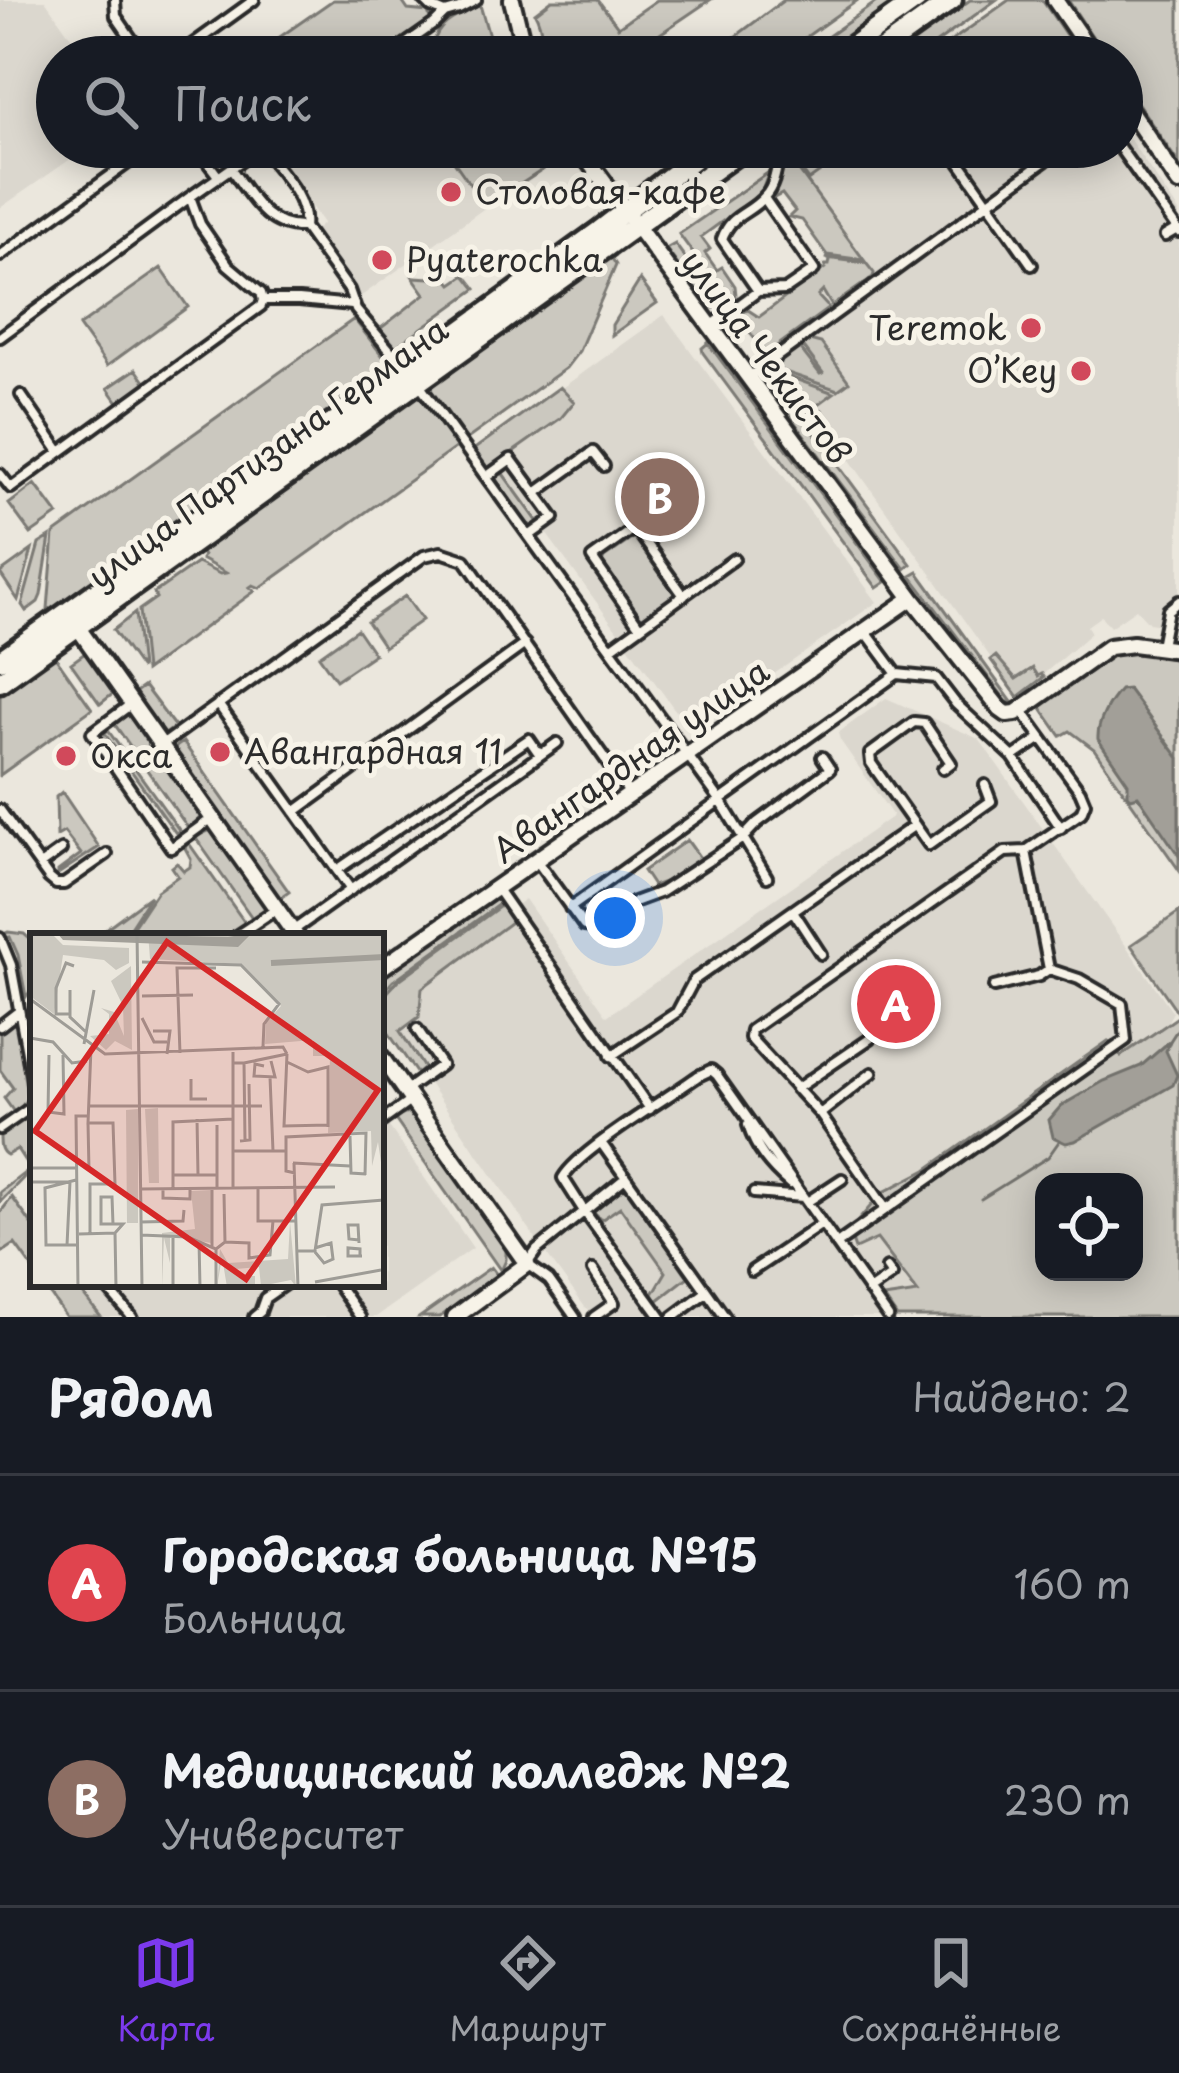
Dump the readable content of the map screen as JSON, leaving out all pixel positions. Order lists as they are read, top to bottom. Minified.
{"streets":{"main road":["улица Партизана Германа"],"street":["улица Чекистов","Авангардная улица"]},"crossings":[["улица Чекистов","улица Партизана Германа"],["улица Чекистов","Авангардная улица"]],"places":["Столовая-кафе","Pyaterochka","Teremok","O’Key","Авангардная 11","Окса"],"page":{"search":"Поиск","pins":["B","A"],"heading":["Рядом","Найдено: 2"],"list":[{"mark":"A","name":"Городская больница №15","note":"Больница","value":"160 m"},{"mark":"B","name":"Медицинский колледж №2","note":"Университет","value":"230 m"}],"nav":["Карта","Маршрут","Сохранённые"]}}
